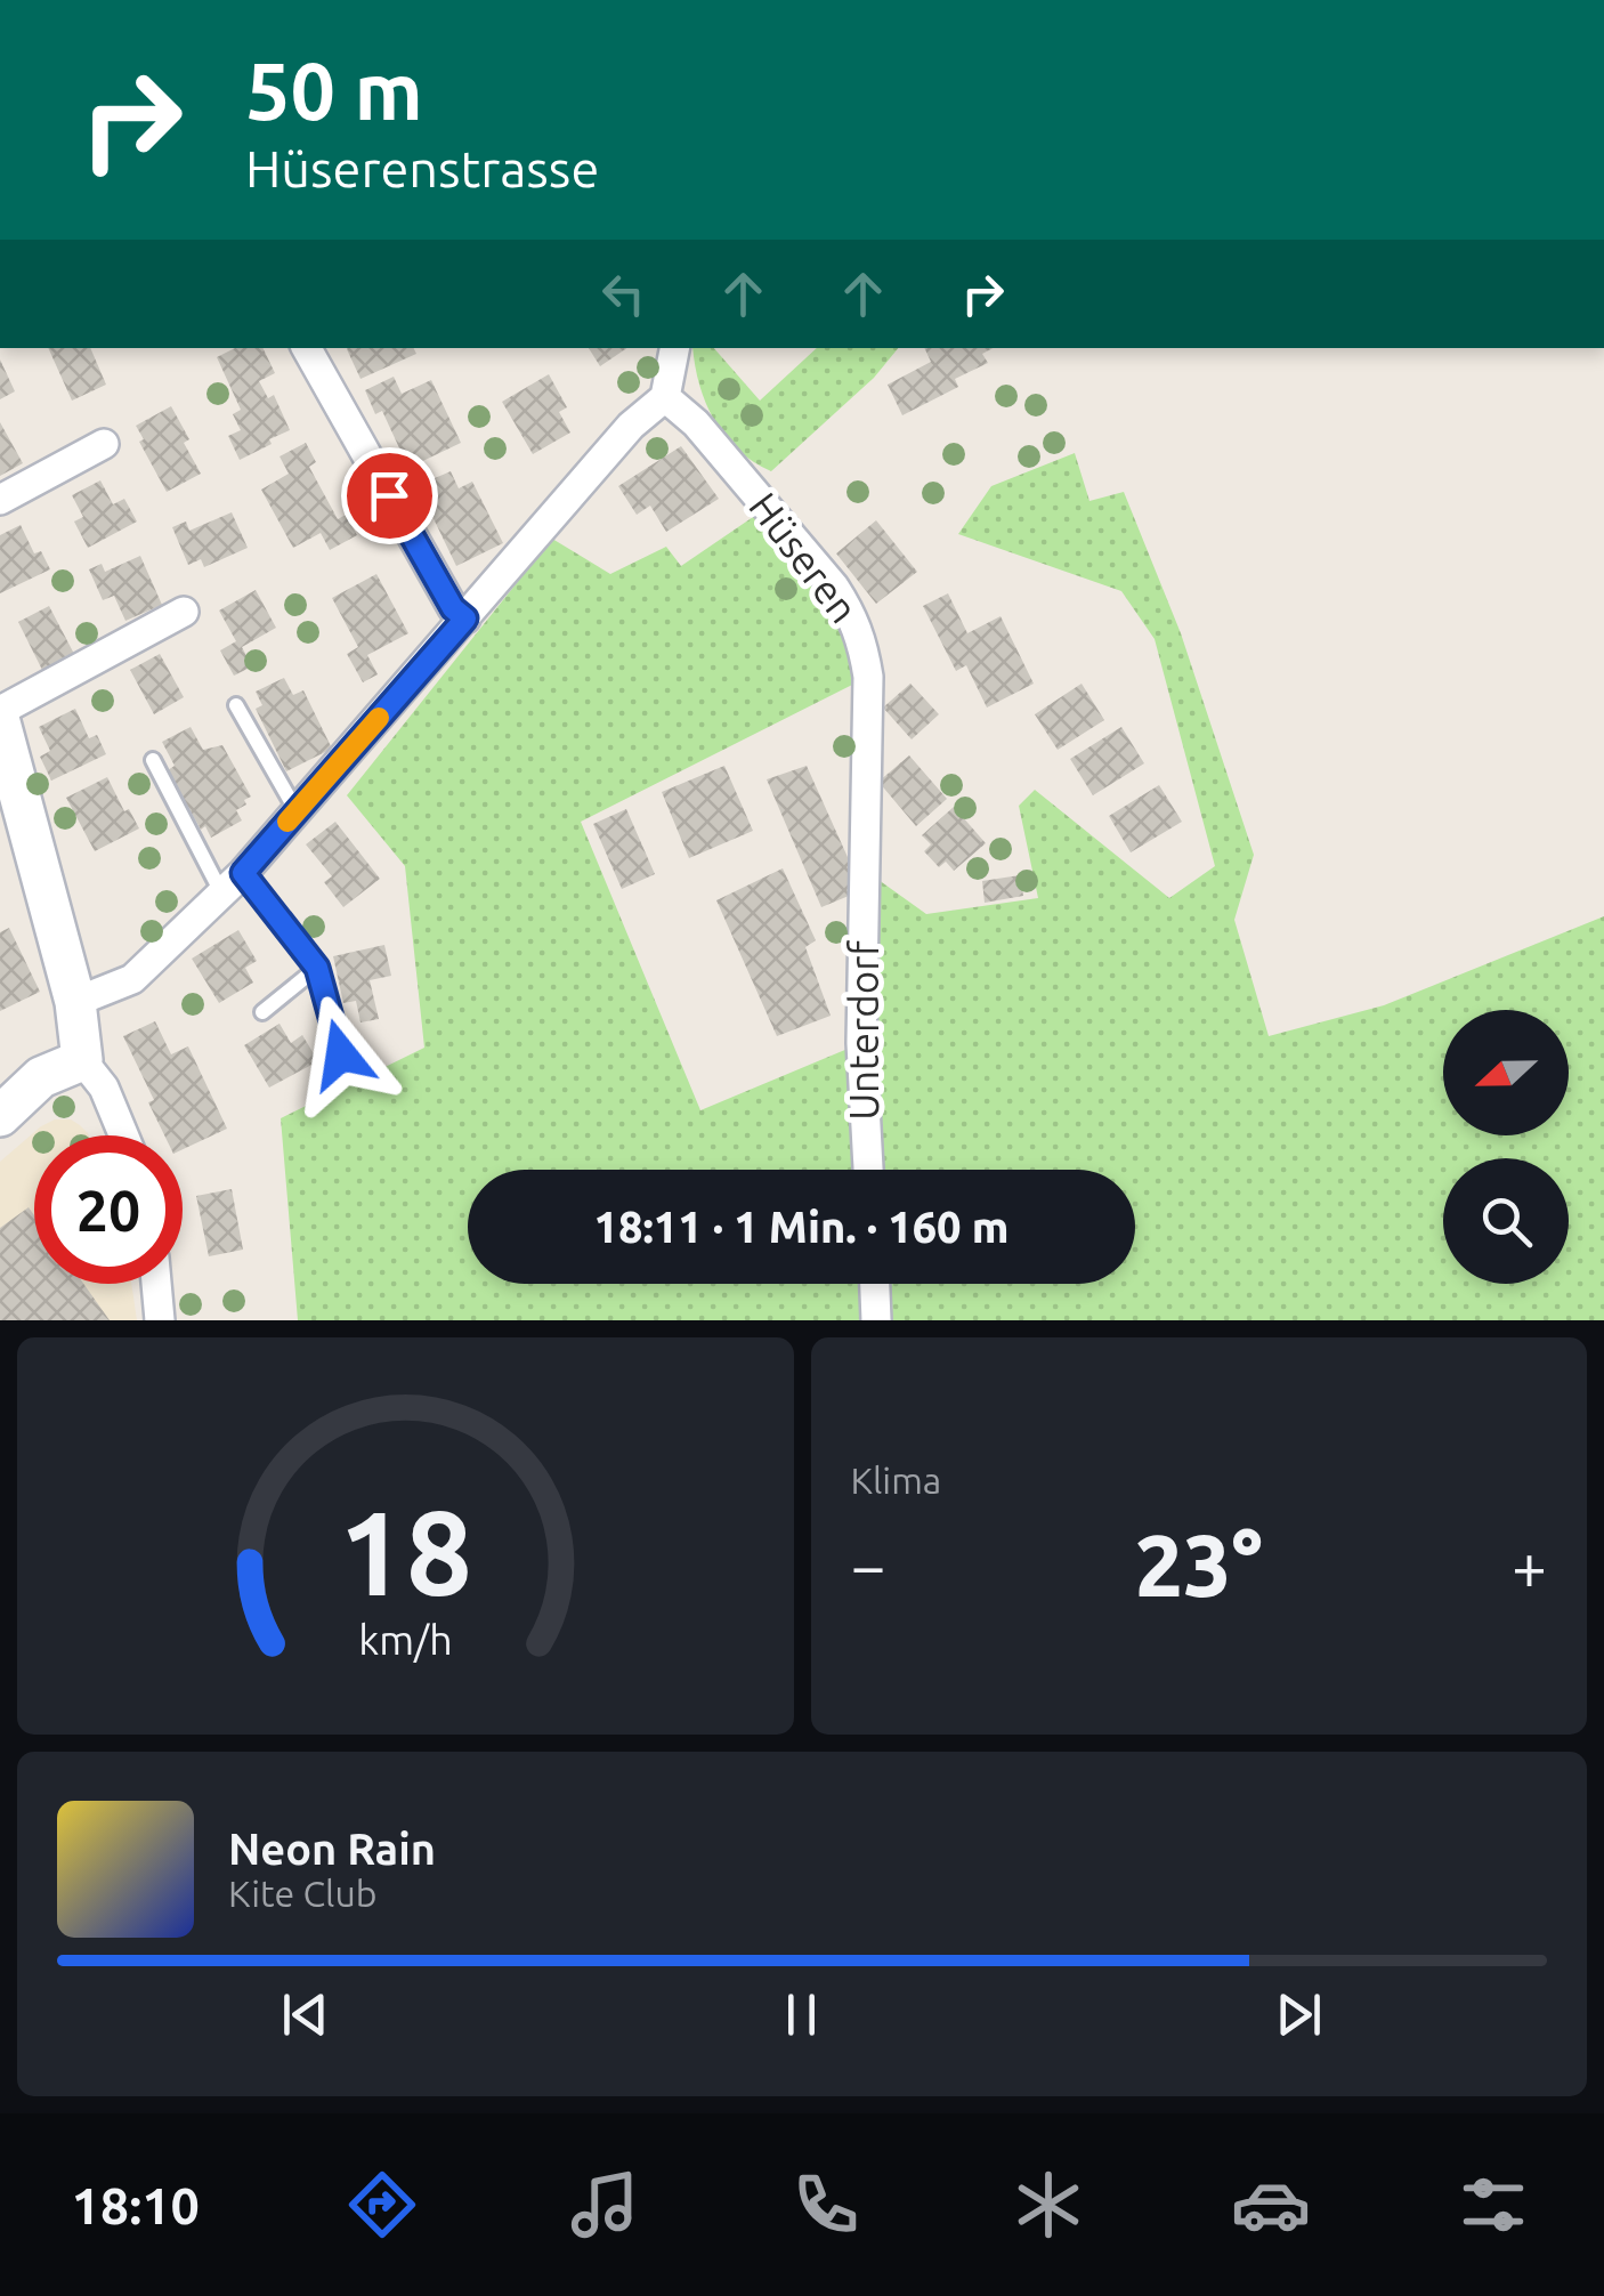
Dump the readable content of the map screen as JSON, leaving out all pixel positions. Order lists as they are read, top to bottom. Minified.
{"streets":{"street":["Hüseren","Unterdorf"]},"crossings":[["Hüseren","Unterdorf"]],"north":"left","page":{"turn":["50 m","Hüserenstrasse"],"limit":"20","trip":"18:11 · 1 Min. · 160 m","tile":"Klima","heat":["−","23°","+"],"song":["Neon Rain","Kite Club"],"tabs":"18:10","gauge":["18","km/h"]}}
